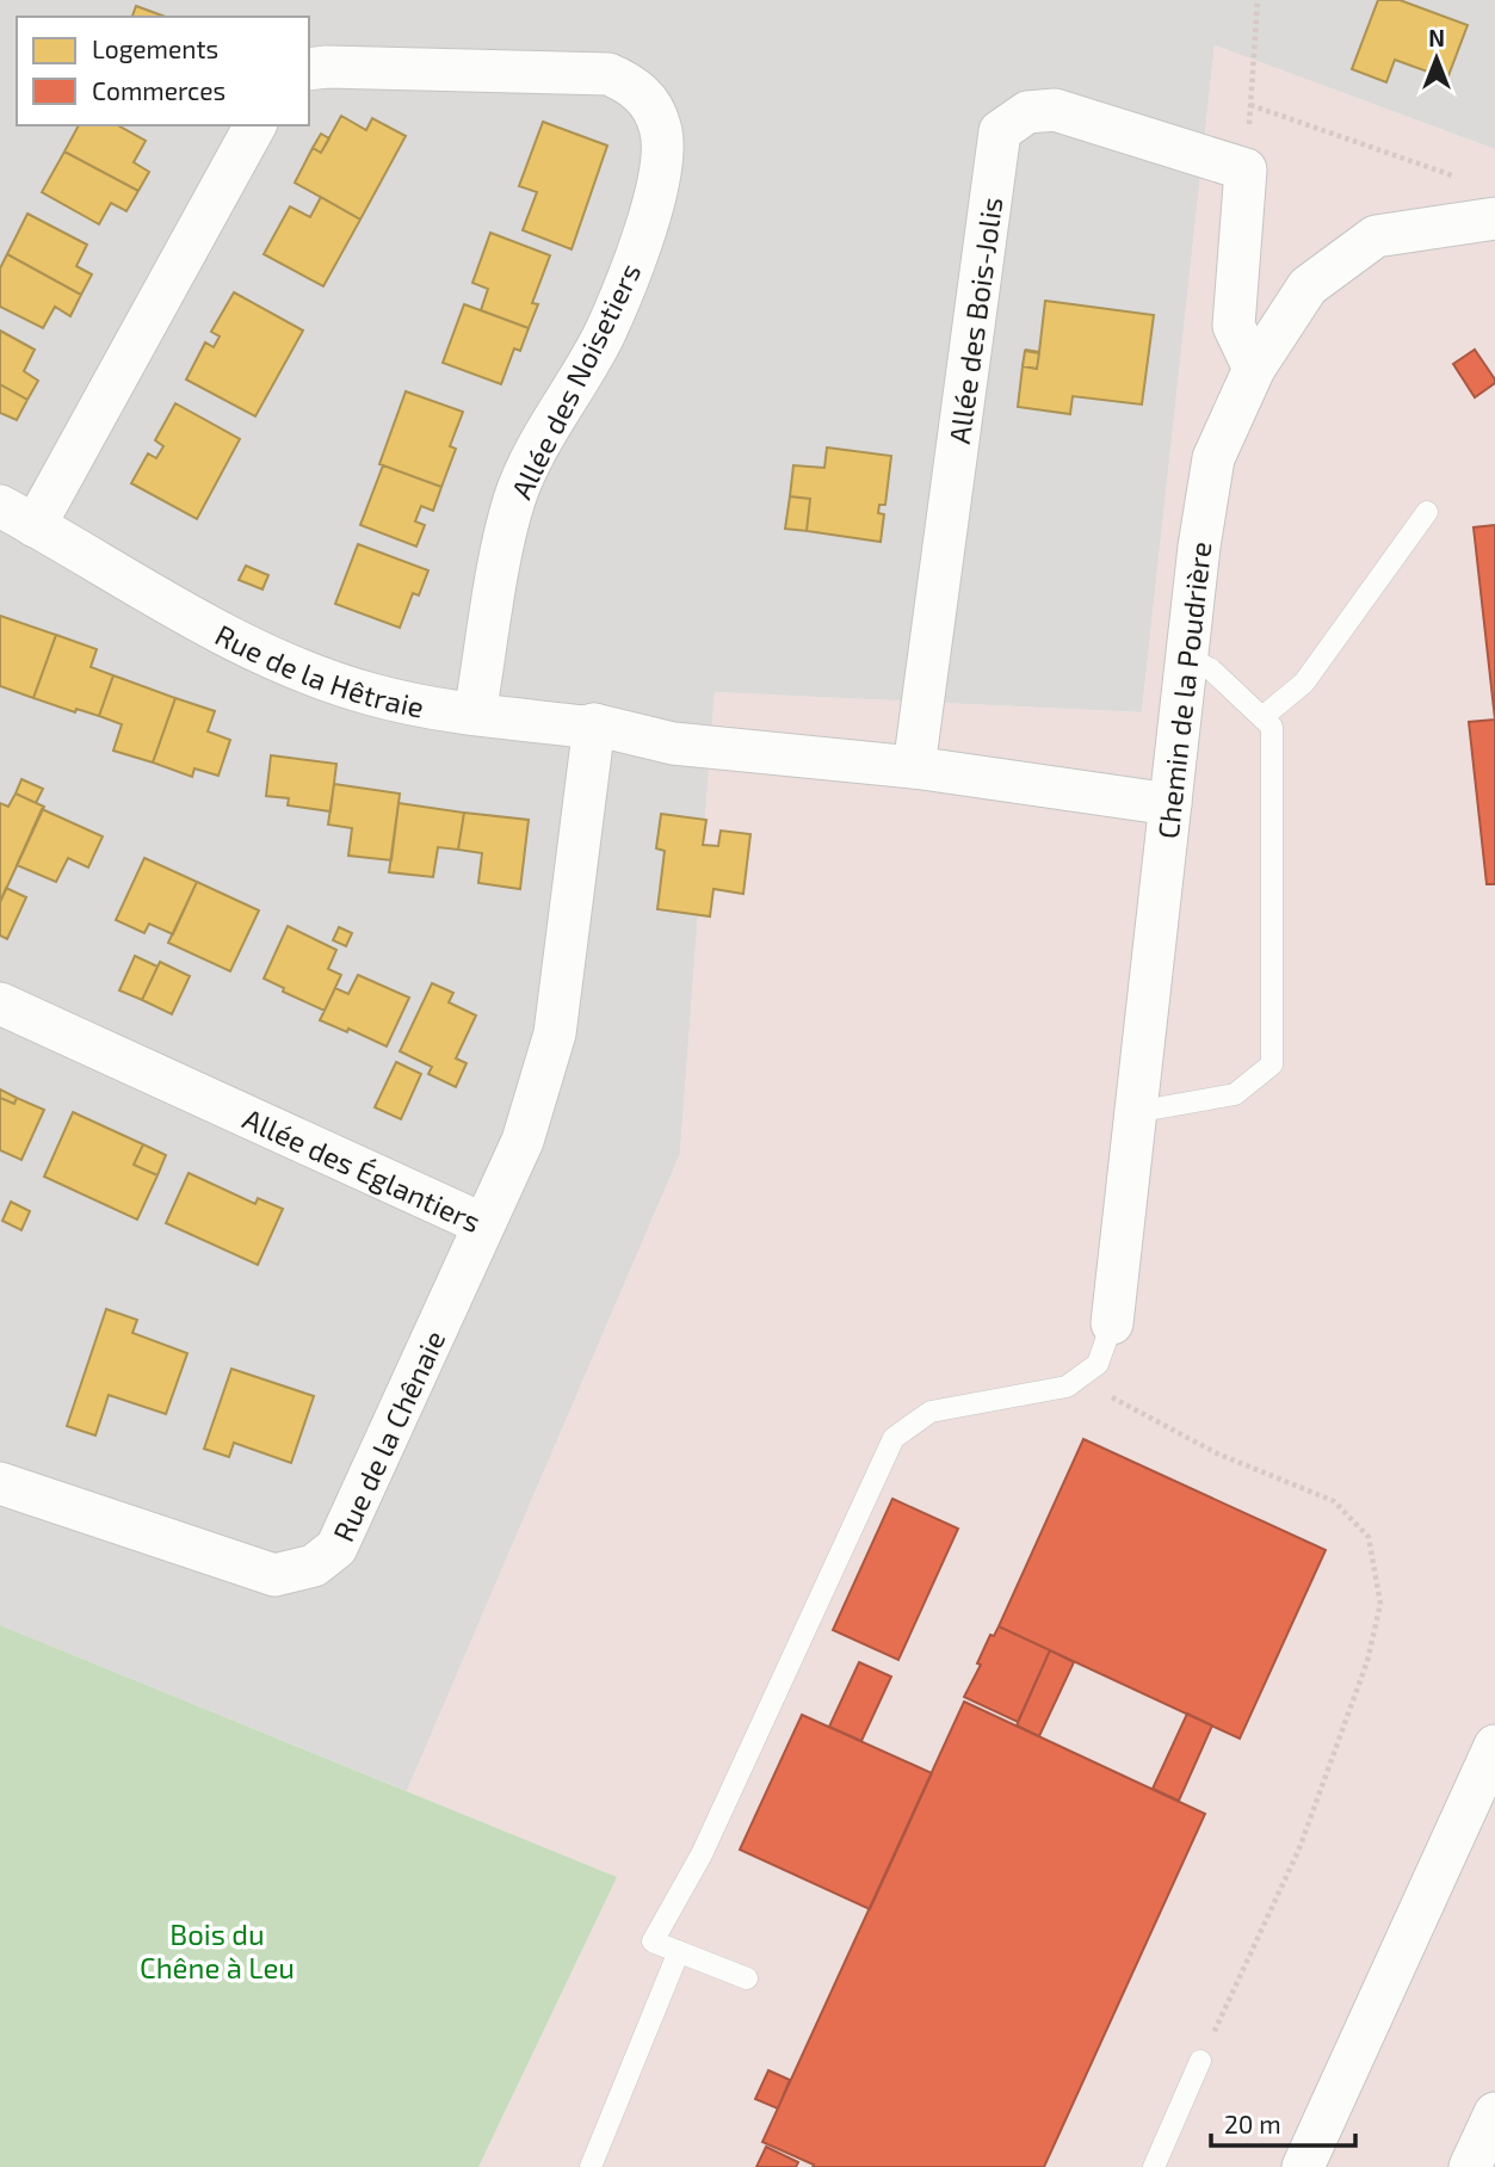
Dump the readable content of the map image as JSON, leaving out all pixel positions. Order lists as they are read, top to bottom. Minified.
{"streets":{"street":["Allée des Bois-Jolis","Allée des Noisetiers","Rue de la Hêtraie","Chemin de la Poudrière","Allée des Églantiers","Rue de la Chênaie"]},"crossings":[["Allée des Bois-Jolis","Rue de la Hêtraie"],["Allée des Noisetiers","Rue de la Hêtraie"],["Rue de la Hêtraie","Allée des Églantiers"],["Allée des Églantiers","Rue de la Chênaie"]],"parks":["Bois du Chêne à Leu"],"legend":["Logements","Commerces"],"scale_bar":"20 m","north":"top"}
